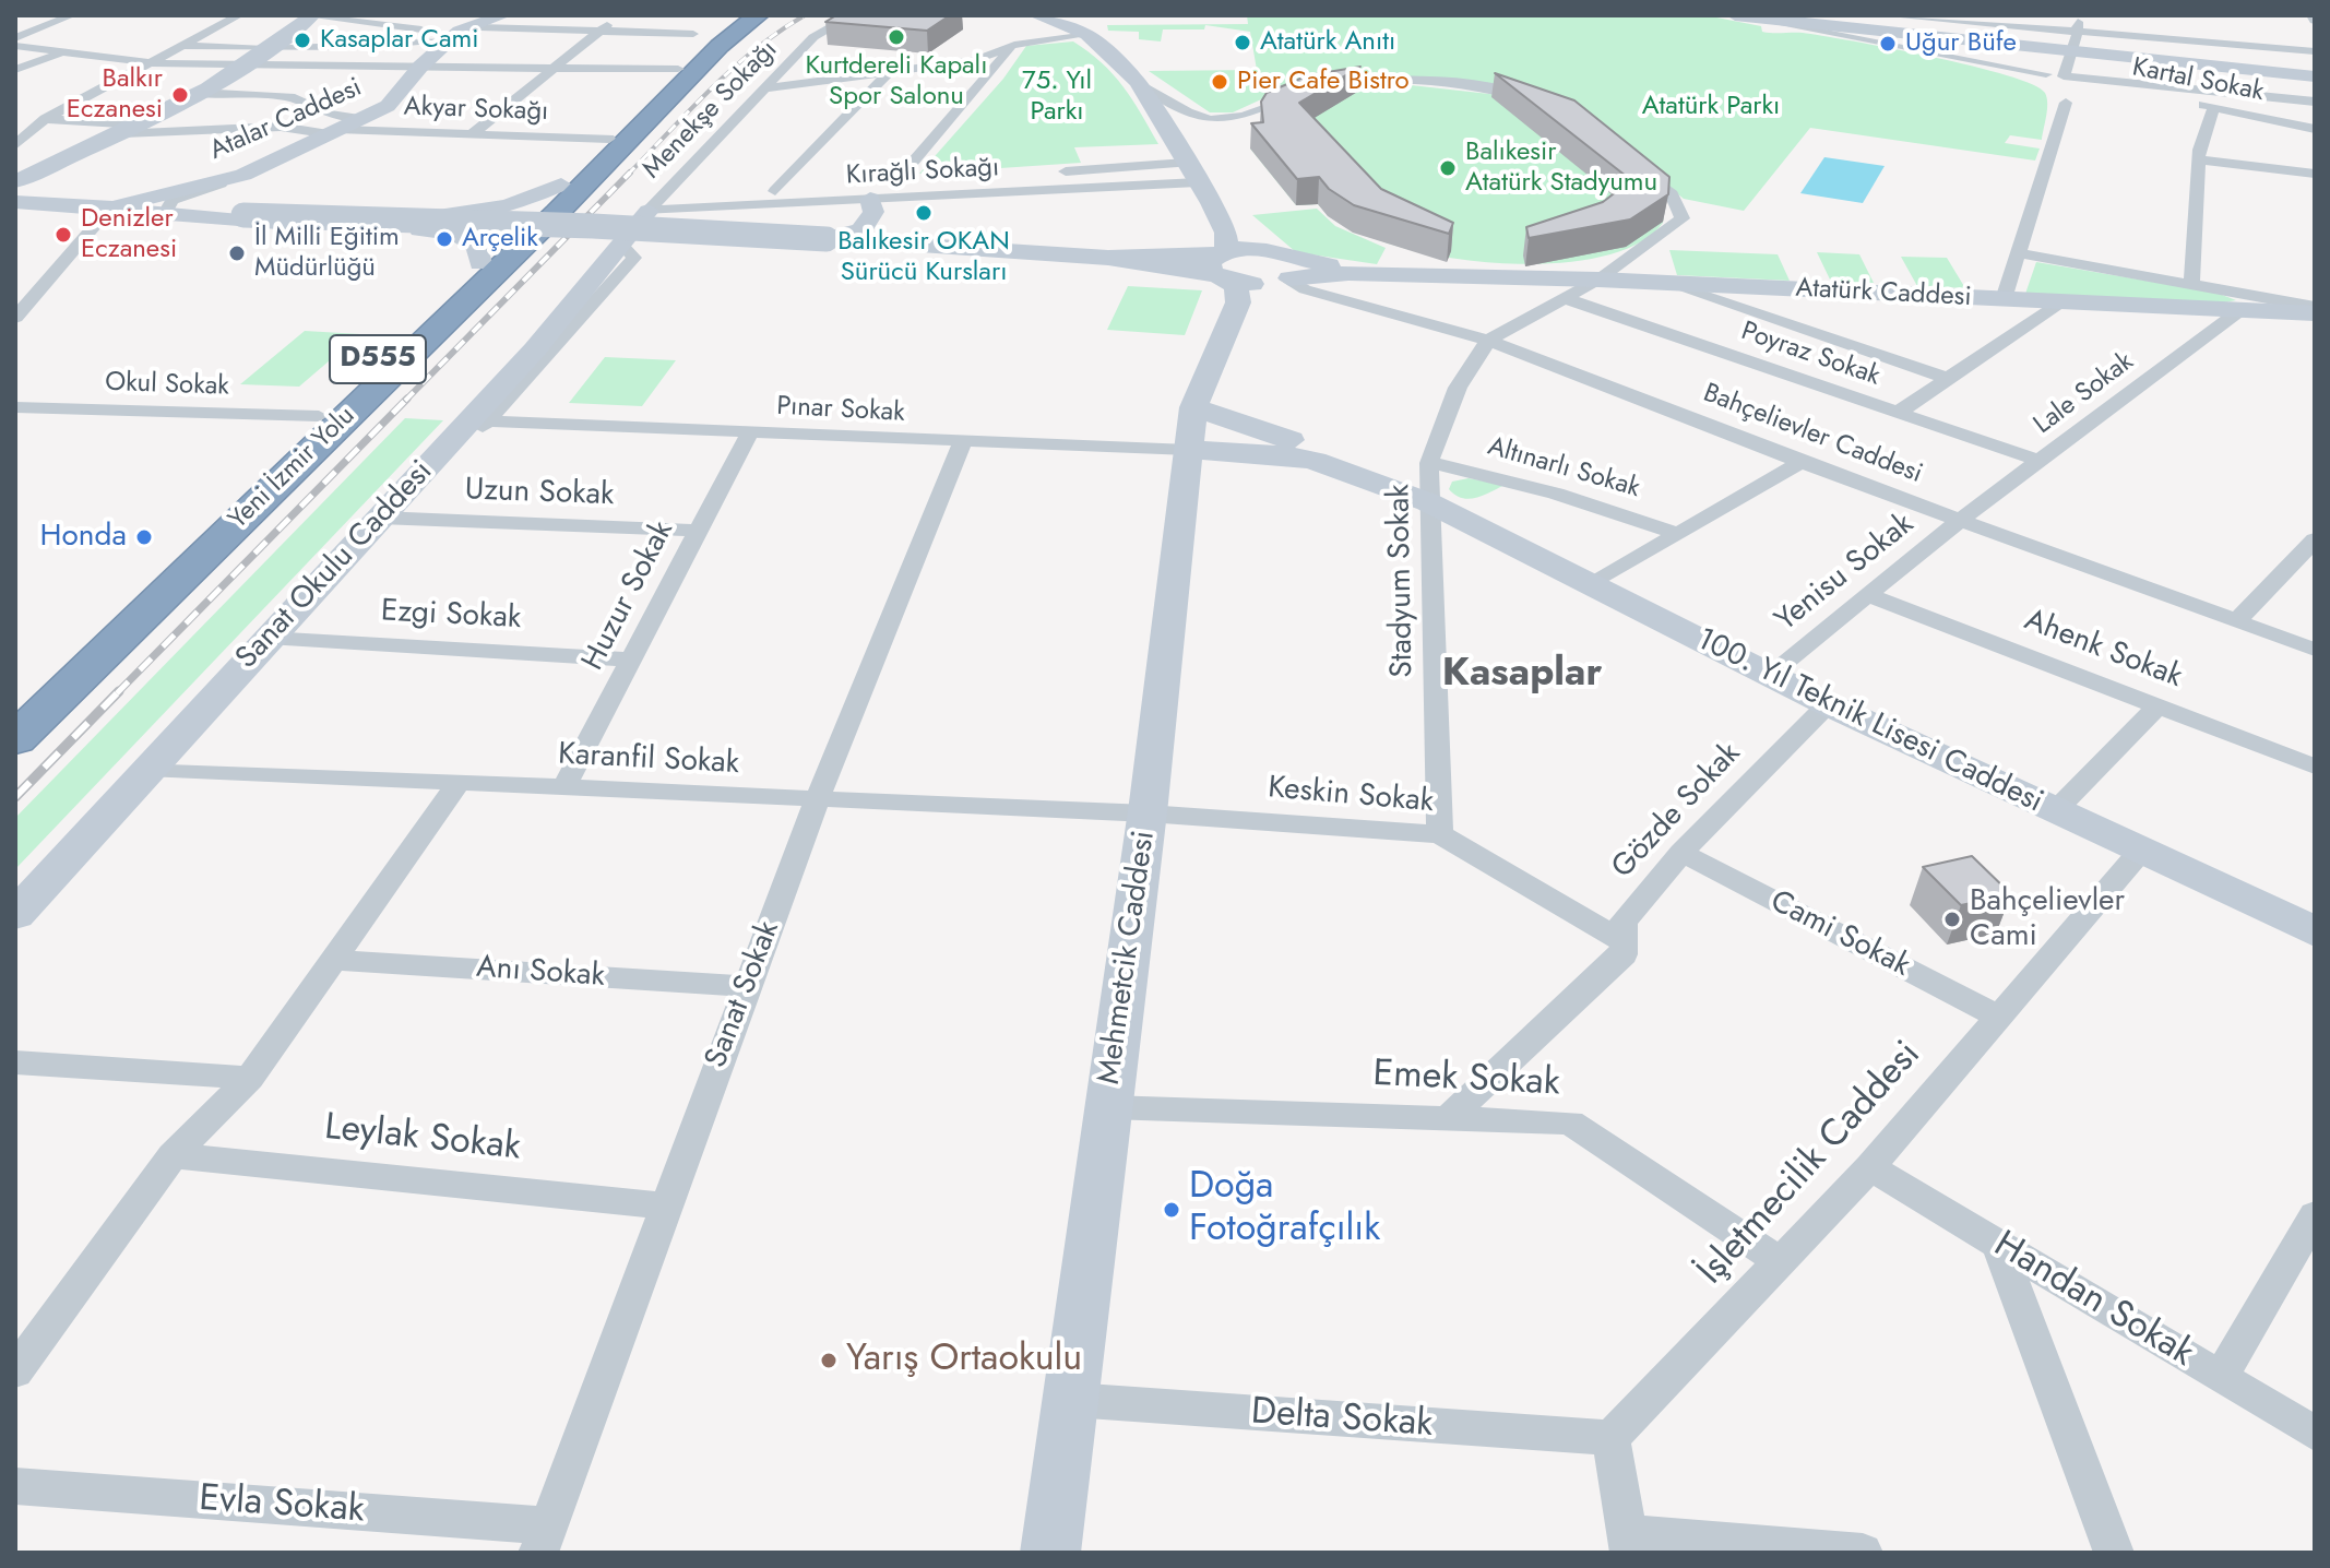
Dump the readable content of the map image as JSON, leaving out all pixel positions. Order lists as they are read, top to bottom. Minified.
{"streets":{"highway":["D555","Yeni İzmir Yolu"],"main road":["Atalar Caddesi","Atatürk Caddesi","Sanat Okulu Caddesi","100. Yıl Teknik Lisesi Caddesi","Mehmetcik Caddesi"],"street":["Kartal Sokak","Akyar Sokağı","Menekşe Sokağı","Kırağlı Sokağı","Poyraz Sokak","Okul Sokak","Lale Sokak","Pınar Sokak","Bahçelievler Caddesi","Altınarlı Sokak","Uzun Sokak","Yenisu Sokak","Stadyum Sokak","Huzur Sokak","Ezgi Sokak","Ahenk Sokak","Karanfil Sokak","Keskin Sokak","Gözde Sokak","Cami Sokak","Anı Sokak","Sanat Sokak","Emek Sokak","Leylak Sokak","İşletmecilik Caddesi","Handan Sokak","Delta Sokak","Evla Sokak"]},"crossings":[["Akyar Sokağı","Atalar Caddesi"],["Akyar Sokağı","Yeni İzmir Yolu"],["Menekşe Sokağı","Kırağlı Sokağı"],["Menekşe Sokağı","Sanat Okulu Caddesi"],["Kırağlı Sokağı","Sanat Okulu Caddesi"],["Atatürk Caddesi","Lale Sokak"],["Atatürk Caddesi","Bahçelievler Caddesi"],["Poyraz Sokak","Lale Sokak"],["Okul Sokak","Yeni İzmir Yolu"],["Lale Sokak","Bahçelievler Caddesi"],["Lale Sokak","Yenisu Sokak"],["Pınar Sokak","Sanat Okulu Caddesi"],["Pınar Sokak","Huzur Sokak"],["Pınar Sokak","100. Yıl Teknik Lisesi Caddesi"],["Pınar Sokak","Mehmetcik Caddesi"],["Pınar Sokak","Sanat Sokak"],["Bahçelievler Caddesi","Yenisu Sokak"],["Bahçelievler Caddesi","Stadyum Sokak"],["Altınarlı Sokak","Stadyum Sokak"],["Uzun Sokak","Sanat Okulu Caddesi"],["Uzun Sokak","Huzur Sokak"],["Sanat Okulu Caddesi","Ezgi Sokak"],["Sanat Okulu Caddesi","Karanfil Sokak"],["Yenisu Sokak","Ahenk Sokak"],["Yenisu Sokak","100. Yıl Teknik Lisesi Caddesi"],["Stadyum Sokak","100. Yıl Teknik Lisesi Caddesi"],["Stadyum Sokak","Keskin Sokak"],["Huzur Sokak","Ezgi Sokak"],["Huzur Sokak","Karanfil Sokak"],["100. Yıl Teknik Lisesi Caddesi","Gözde Sokak"],["100. Yıl Teknik Lisesi Caddesi","Mehmetcik Caddesi"],["100. Yıl Teknik Lisesi Caddesi","İşletmecilik Caddesi"],["Karanfil Sokak","Keskin Sokak"],["Karanfil Sokak","Mehmetcik Caddesi"],["Karanfil Sokak","Sanat Sokak"],["Keskin Sokak","Gözde Sokak"],["Keskin Sokak","Mehmetcik Caddesi"],["Gözde Sokak","Cami Sokak"],["Gözde Sokak","Emek Sokak"],["Cami Sokak","İşletmecilik Caddesi"],["Mehmetcik Caddesi","Emek Sokak"],["Mehmetcik Caddesi","Delta Sokak"],["Anı Sokak","Sanat Sokak"],["Sanat Sokak","Leylak Sokak"],["Sanat Sokak","Evla Sokak"],["Emek Sokak","İşletmecilik Caddesi"],["İşletmecilik Caddesi","Handan Sokak"],["İşletmecilik Caddesi","Delta Sokak"]],"districts":["Kasaplar"],"parks":["75. Yıl Parkı","Atatürk Parkı"],"places":["Kurtdereli Kapalı Spor Salonu","Kasaplar Cami","Atatürk Anıtı","Uğur Büfe","Pier Cafe Bistro","Balkır Eczanesi","Balıkesir Atatürk Stadyumu","Balıkesir OKAN Sürücü Kursları","Denizler Eczanesi","Arçelik","İl Milli Eğitim Müdürlüğü","Honda","Bahçelievler Cami","Doğa Fotoğrafçılık","Yarış Ortaokulu"]}
